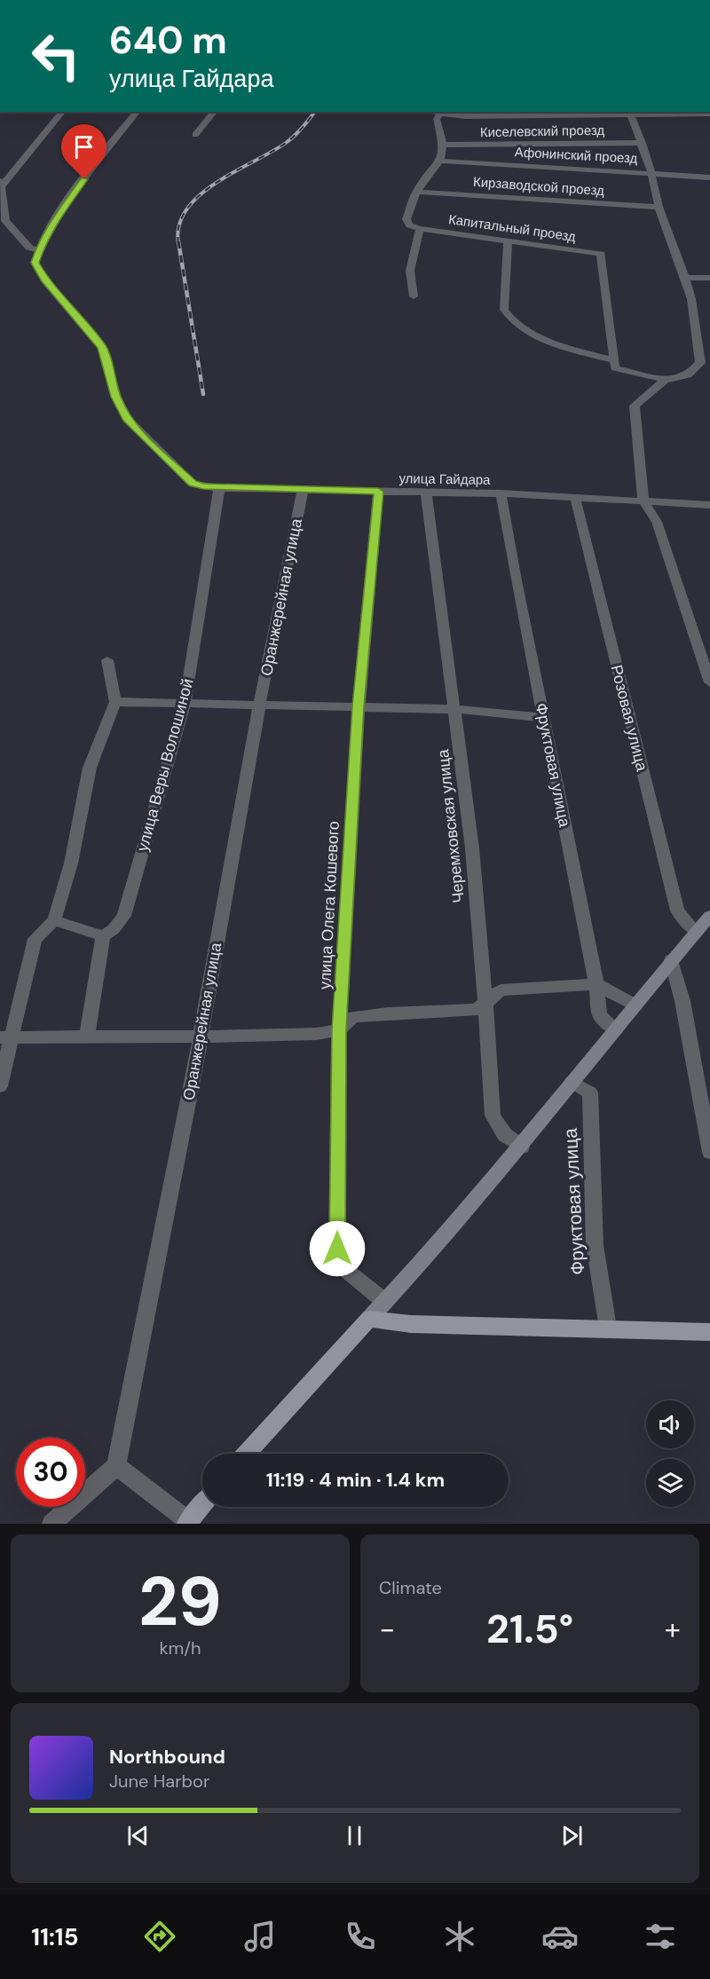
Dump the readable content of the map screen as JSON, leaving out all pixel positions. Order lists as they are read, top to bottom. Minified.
{"streets":{"street":["Киселевский проезд","Афонинский проезд","Кирзаводской проезд","Капитальный проезд","улица Гайдара","Оранжерейная улица","Розовая улица","улица Веры Волошиной","Фруктовая улица","Черемховская улица","улица Олега Кошевого"]},"crossings":[["улица Гайдара","Оранжерейная улица"],["улица Гайдара","Розовая улица"],["улица Гайдара","улица Веры Волошиной"],["улица Гайдара","Фруктовая улица"],["улица Гайдара","Черемховская улица"],["улица Гайдара","улица Олега Кошевого"]],"page":{"turn":["640 m","улица Гайдара"],"limit":"30","trip":"11:19 · 4 min · 1.4 km","tile":[["29","km/h"],"Climate"],"heat":["−","21.5°","+"],"song":["Northbound","June Harbor"],"tabs":"11:15"}}
